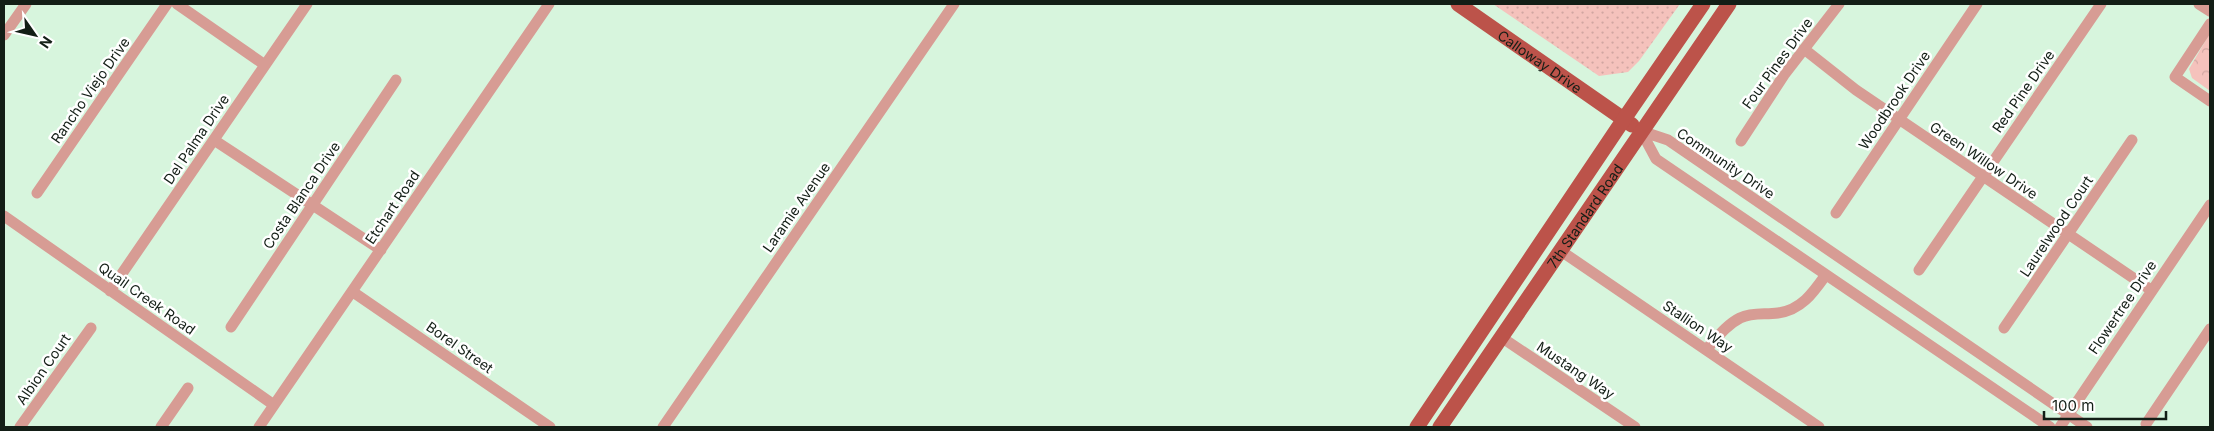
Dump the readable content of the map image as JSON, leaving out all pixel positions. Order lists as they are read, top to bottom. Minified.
{"streets":{"main road":["Calloway Drive","7th Standard Road"],"street":["Four Pines Drive","Rancho Viejo Drive","Red Pine Drive","Woodbrook Drive","Del Palma Drive","Green Willow Drive","Community Drive","Costa Blanca Drive","Etchart Road","Laramie Avenue","Laurelwood Court","Quail Creek Road","Flowertree Drive","Stallion Way","Borel Street","Albion Court","Mustang Way"]},"crossings":[["Calloway Drive","Community Drive"],["Calloway Drive","7th Standard Road"],["Four Pines Drive","Green Willow Drive"],["Red Pine Drive","Green Willow Drive"],["Woodbrook Drive","Green Willow Drive"],["Del Palma Drive","Quail Creek Road"],["Green Willow Drive","Laurelwood Court"],["Green Willow Drive","Flowertree Drive"],["Community Drive","7th Standard Road"],["Community Drive","Flowertree Drive"],["Etchart Road","Quail Creek Road"],["Etchart Road","Borel Street"],["7th Standard Road","Stallion Way"],["7th Standard Road","Mustang Way"]],"scale_bar":"100 m","north":"bottom right"}
